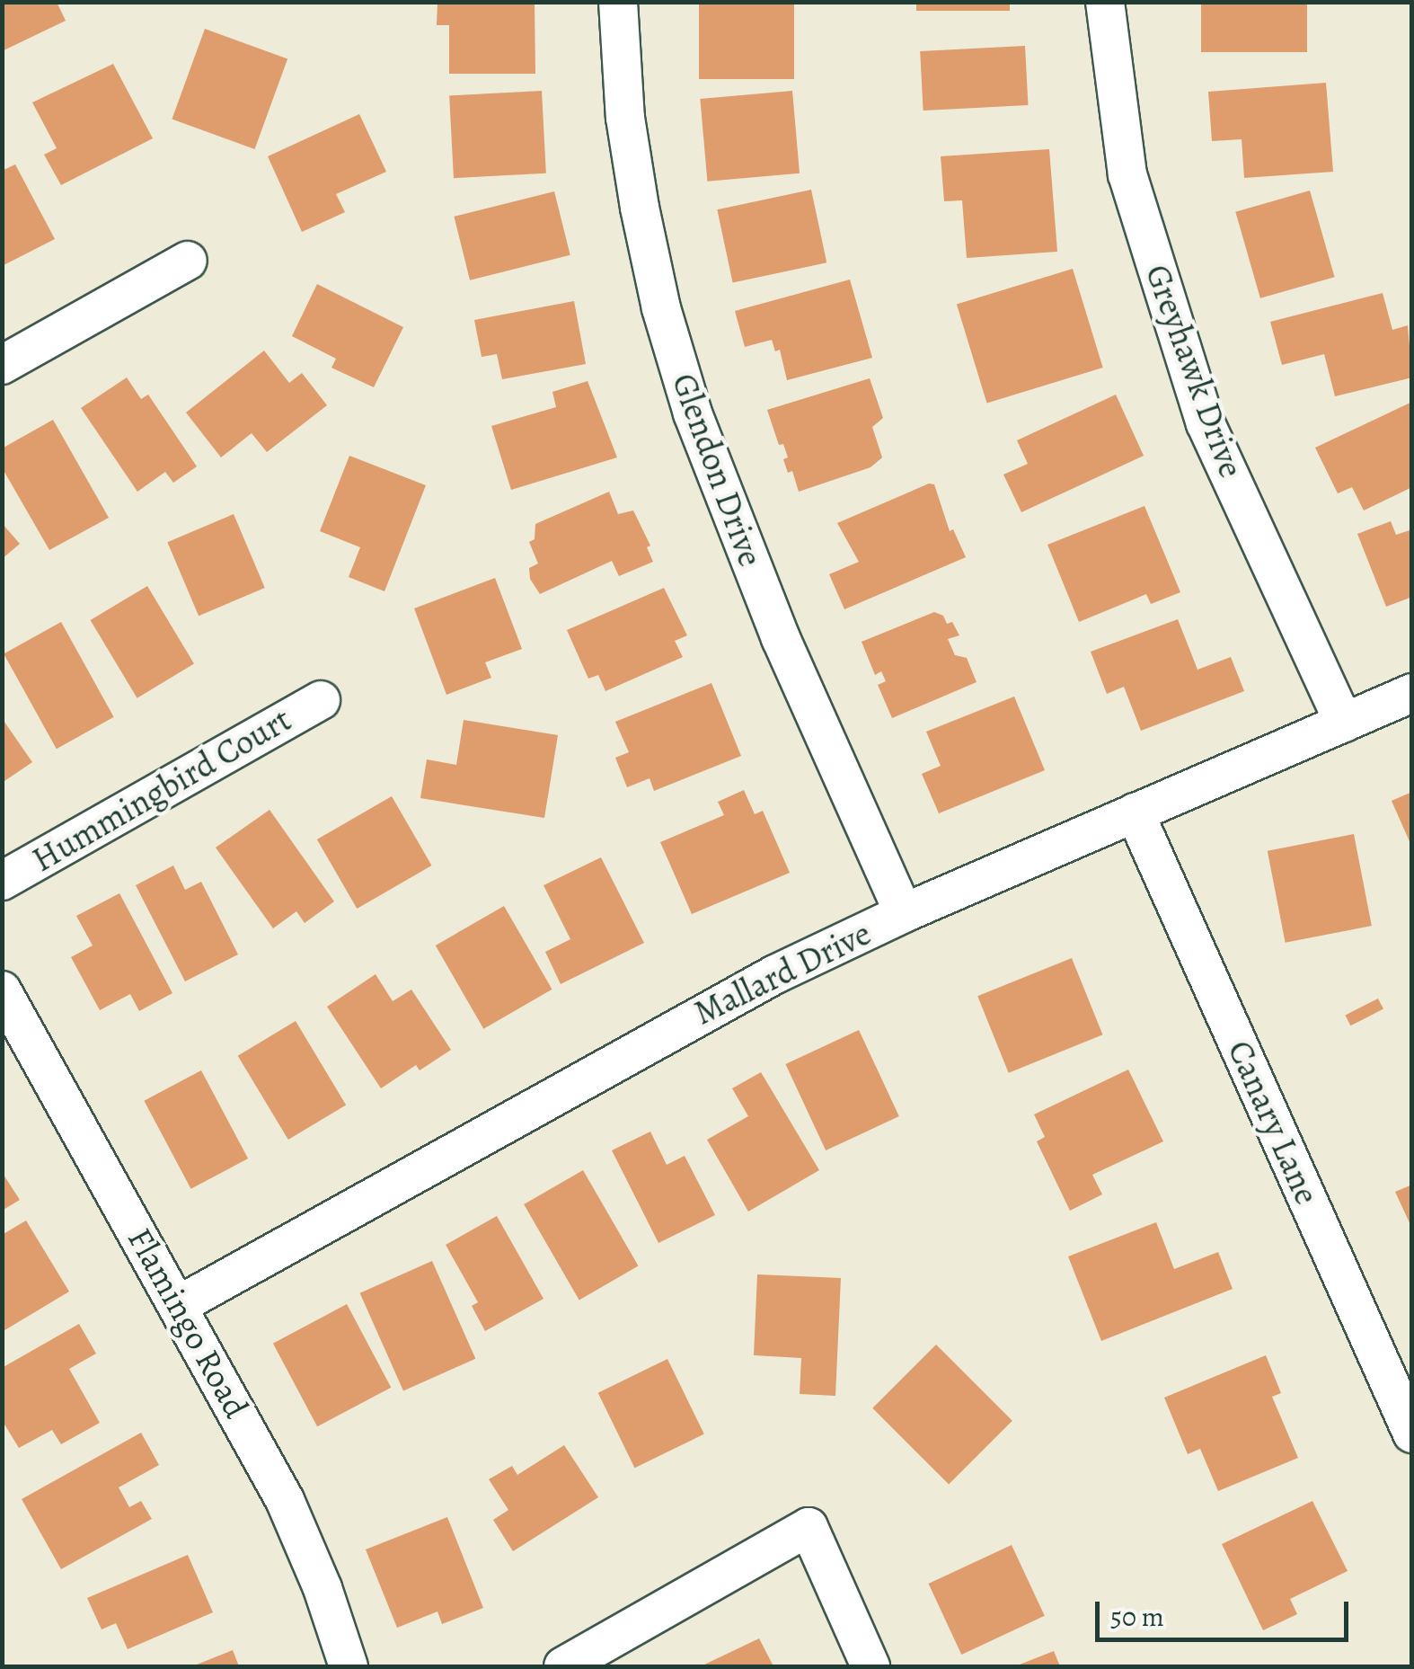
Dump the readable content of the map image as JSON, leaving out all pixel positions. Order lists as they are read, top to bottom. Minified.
{"streets":{"street":["Greyhawk Drive","Glendon Drive","Hummingbird Court","Mallard Drive","Canary Lane","Flamingo Road"]},"crossings":[["Greyhawk Drive","Mallard Drive"],["Glendon Drive","Mallard Drive"],["Mallard Drive","Canary Lane"],["Mallard Drive","Flamingo Road"]],"scale_bar":"50 m"}
